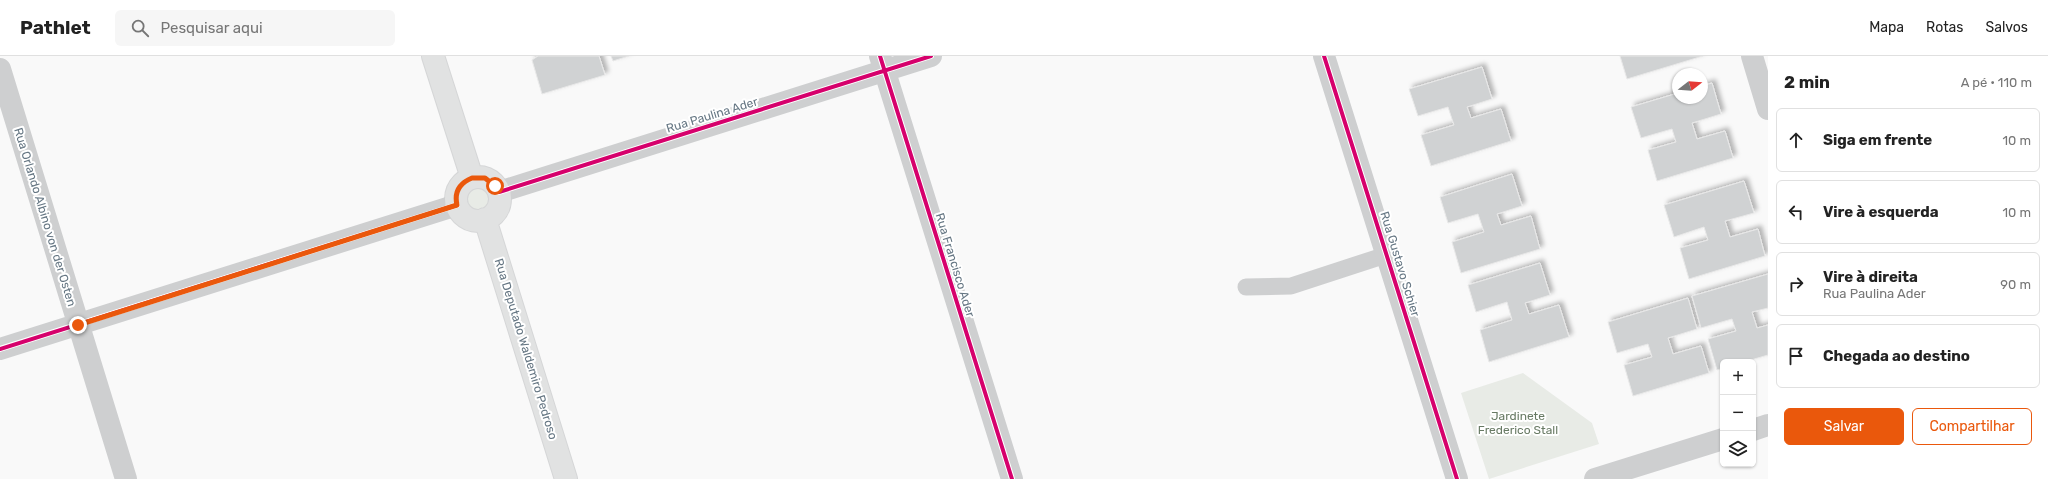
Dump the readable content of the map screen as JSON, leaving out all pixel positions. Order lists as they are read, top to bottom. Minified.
{"streets":{"street":["Rua Paulina Ader","Rua Orlando Albino von der Osten","Rua Gustavo Schier","Rua Francisco Ader","Rua Deputado Waldemiro Pedroso"]},"crossings":[["Rua Paulina Ader","Rua Francisco Ader"],["Rua Paulina Ader","Rua Deputado Waldemiro Pedroso"]],"parks":["Jardinete Frederico Stall"],"north":"right","page":{"header":"Pathlet","search":"Pesquisar aqui","nav":["Mapa","Rotas","Salvos"],"heading":["2 min","A pé · 110 m"],"list":[["Siga em frente","10 m"],["Vire à esquerda","10 m"],["Vire à direita","Rua Paulina Ader","90 m"],"Chegada ao destino"],"map_buttons":["+","−"],"buttons":["Salvar","Compartilhar"]}}
